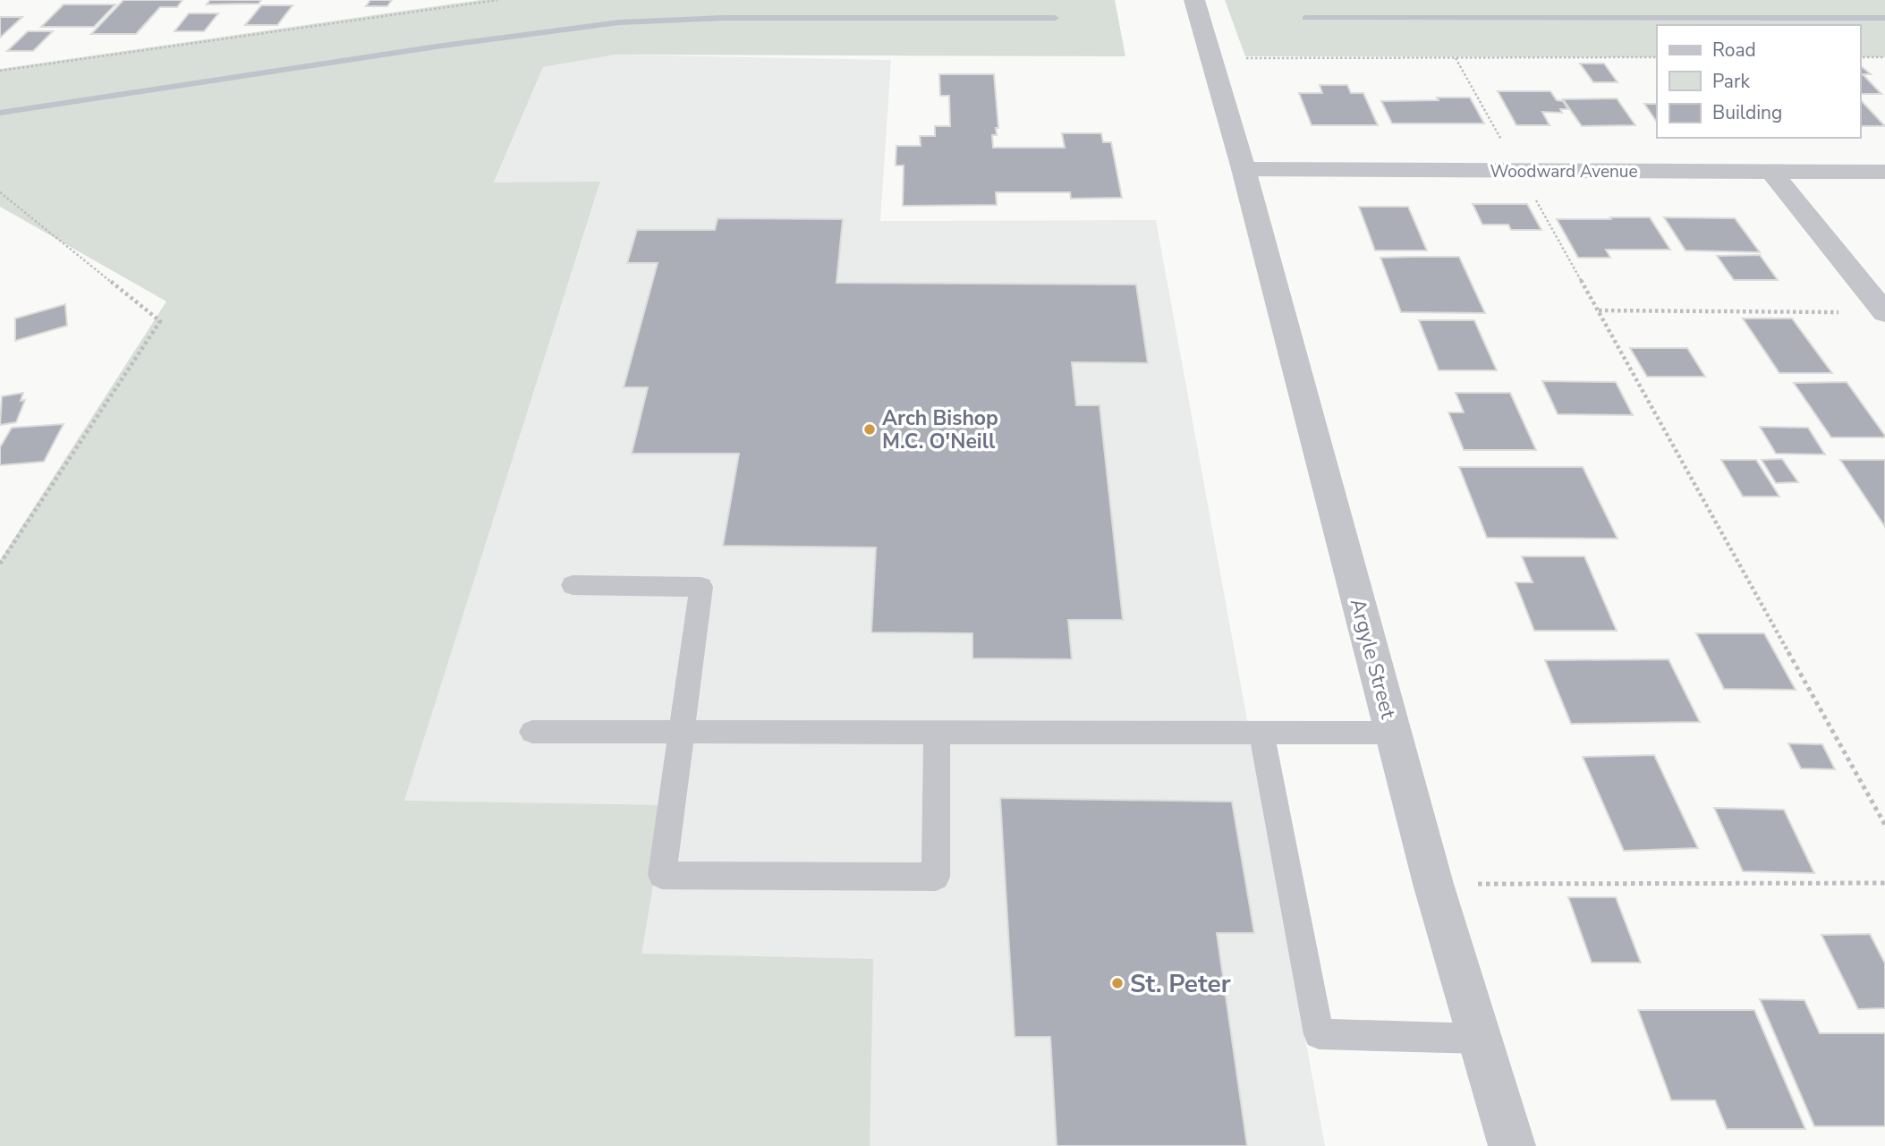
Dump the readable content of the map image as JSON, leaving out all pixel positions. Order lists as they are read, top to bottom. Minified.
{"streets":{"street":["Woodward Avenue","Argyle Street"]},"crossings":[["Woodward Avenue","Argyle Street"]],"places":["Arch Bishop M.C. O'Neill","St. Peter"],"legend":["Road","Park","Building"]}
